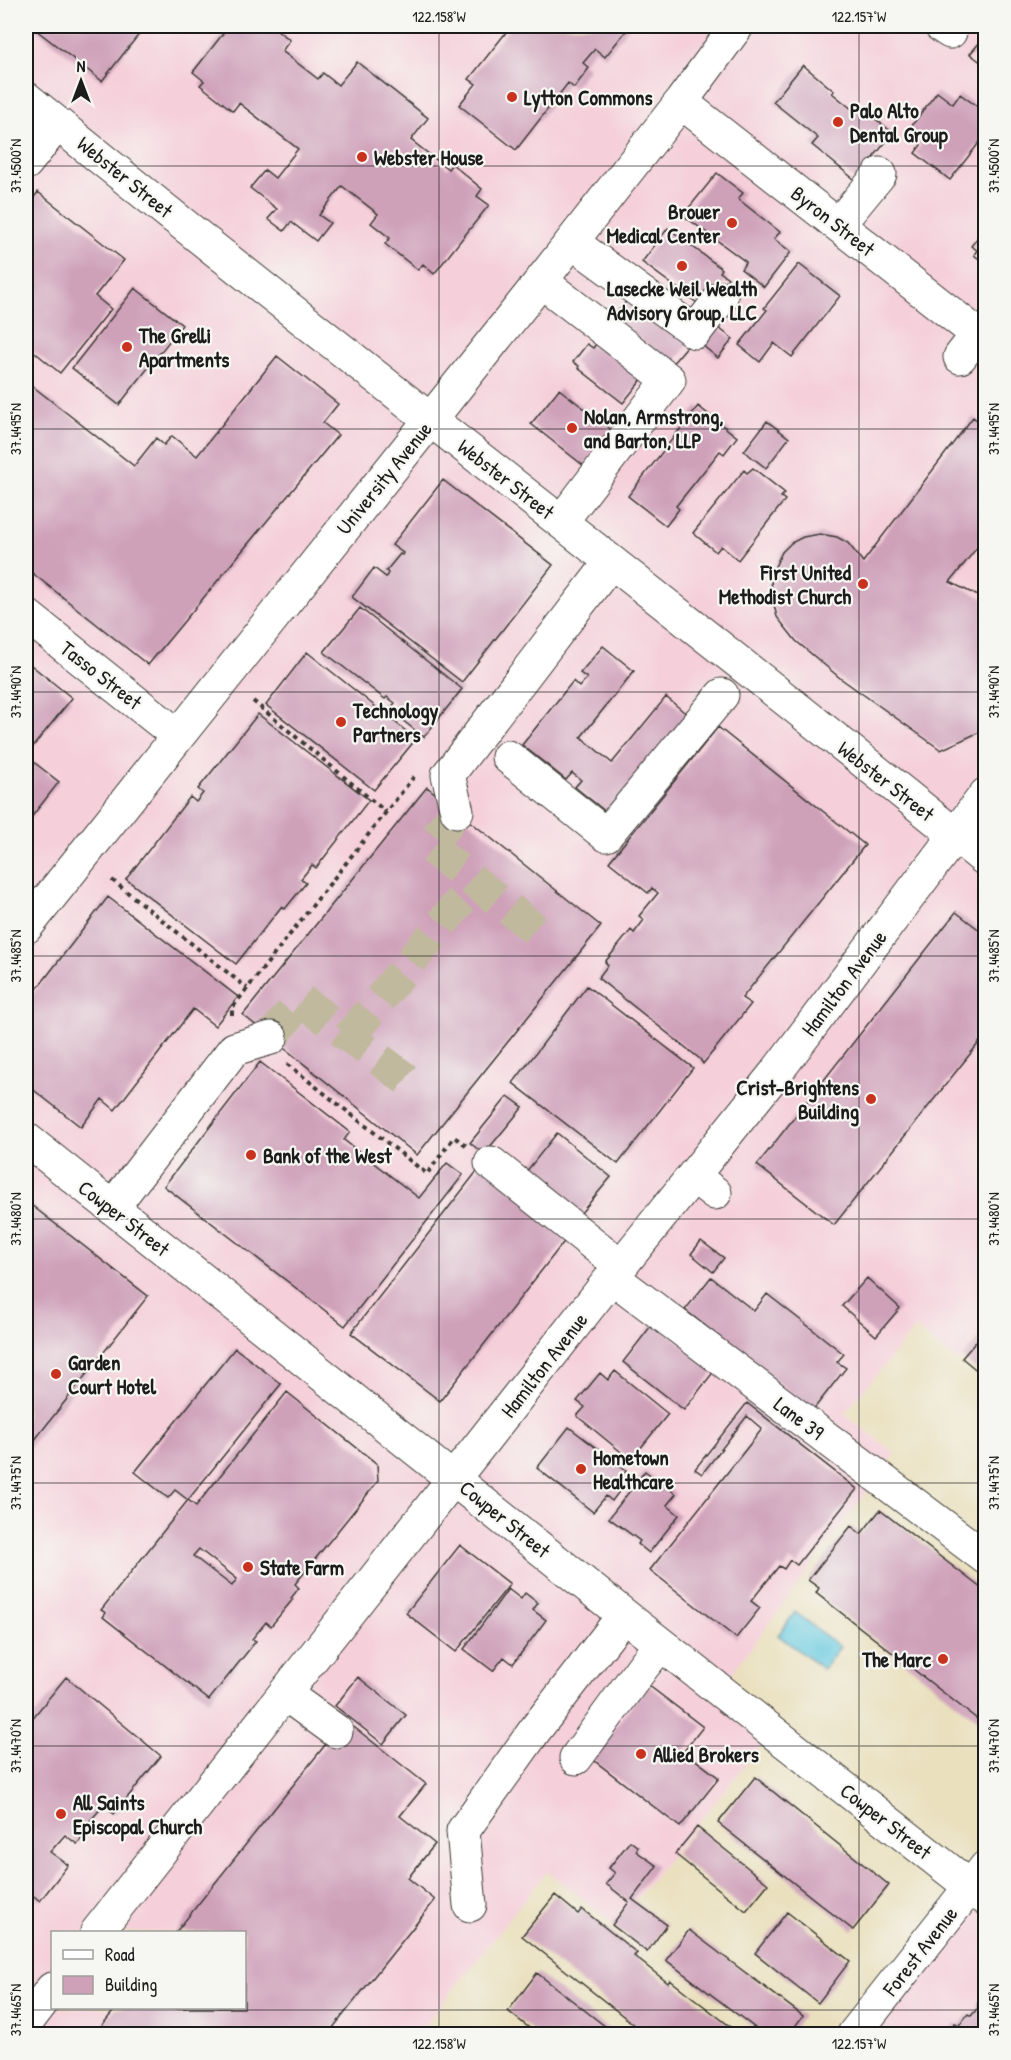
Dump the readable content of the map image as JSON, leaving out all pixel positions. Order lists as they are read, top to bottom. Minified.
{"streets":{"street":["Webster Street","Byron Street","University Avenue","Tasso Street","Hamilton Avenue","Cowper Street","Lane 39","Forest Avenue"]},"crossings":[["Webster Street","University Avenue"],["Webster Street","Hamilton Avenue"],["Byron Street","University Avenue"],["University Avenue","Tasso Street"],["Hamilton Avenue","Cowper Street"],["Hamilton Avenue","Lane 39"],["Cowper Street","Forest Avenue"]],"places":["Lytton Commons","Palo Alto Dental Group","Webster House","Brouer Medical Center","Lasecke Weil Wealth Advisory Group, LLC","The Grelli Apartments","Nolan, Armstrong, and Barton, LLP","First United Methodist Church","Technology Partners","Crist-Brightens Building","Bank of the West","Garden Court Hotel","Hometown Healthcare","State Farm","The Marc","Allied Brokers","All Saints Episcopal Church"],"legend":["Road","Building"],"north":"top","coordinates":["122.158°W","122.157°W","37.4500°N","37.4495°N","37.4490°N","37.4485°N","37.4480°N","37.4475°N","37.4470°N","37.4465°N"]}
